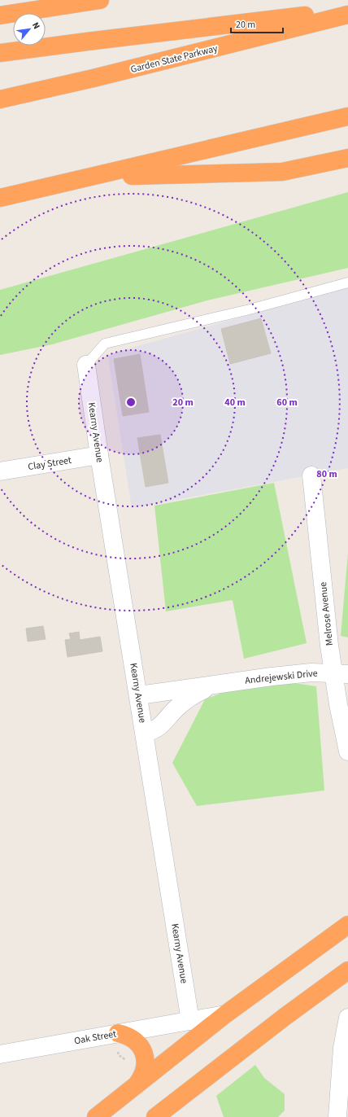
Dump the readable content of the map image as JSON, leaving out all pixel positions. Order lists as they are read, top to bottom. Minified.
{"streets":{"highway":["Garden State Parkway"],"street":["Kearny Avenue","Clay Street","Melrose Avenue","Andrejewski Drive","Oak Street"]},"crossings":[["Kearny Avenue","Clay Street"],["Kearny Avenue","Andrejewski Drive"],["Kearny Avenue","Oak Street"],["Melrose Avenue","Andrejewski Drive"]],"scale_bar":"20 m","north":"top right","rings":["20 m","40 m","60 m","80 m"]}
